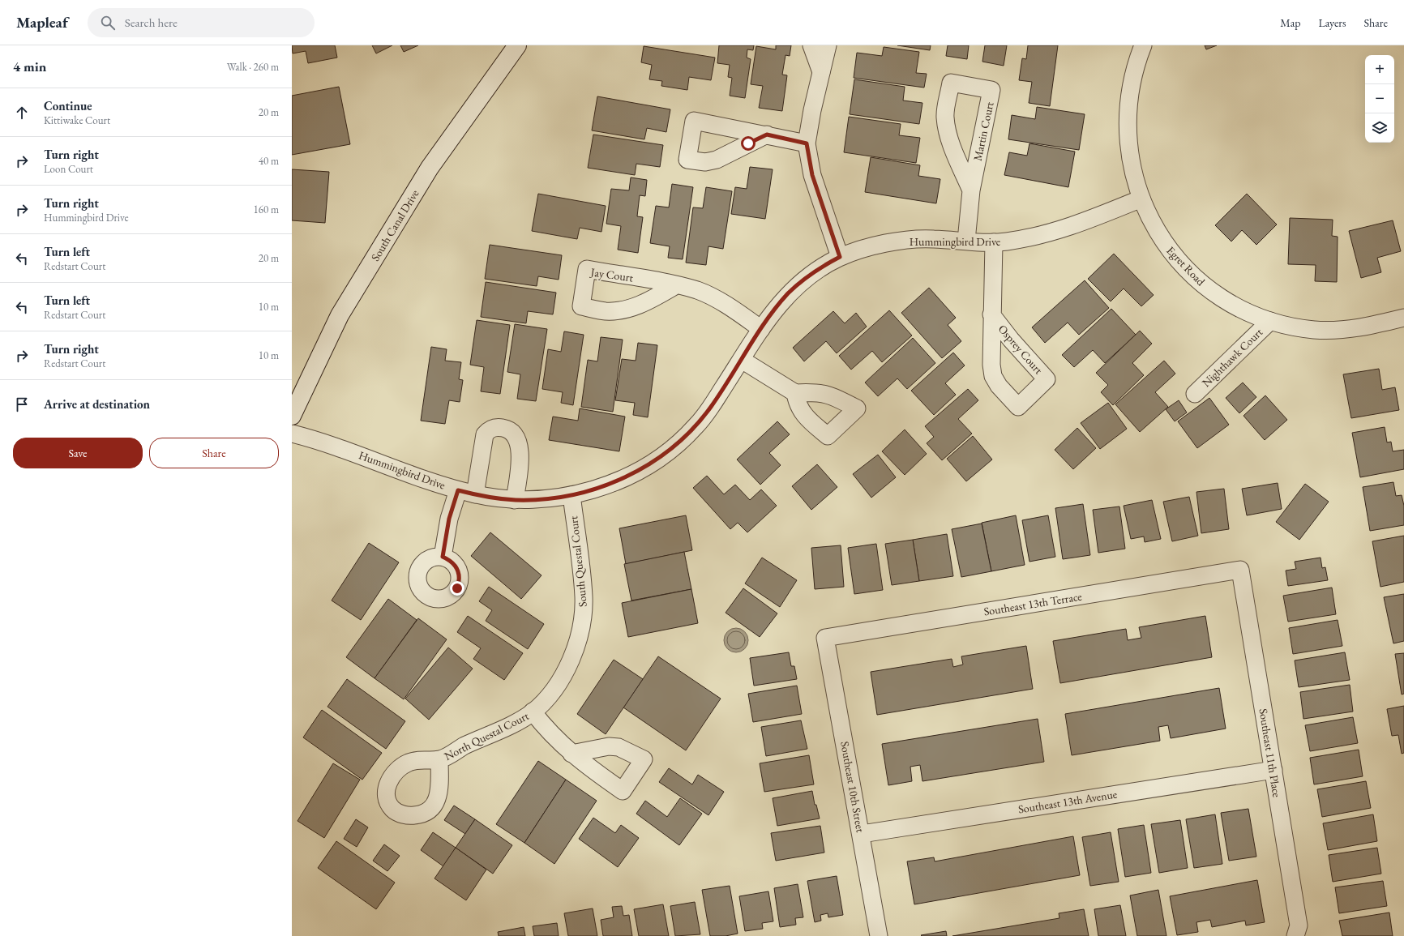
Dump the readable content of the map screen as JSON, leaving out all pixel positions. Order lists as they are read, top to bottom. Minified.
{"streets":{"street":["Martin Court","South Canal Drive","Hummingbird Drive","Egret Road","Jay Court","Osprey Court","Nighthawk Court","South Questal Court","Southeast 13th Terrace","North Questal Court","Southeast 11th Place","Southeast 10th Street","Southeast 13th Avenue"]},"crossings":[["Martin Court","Hummingbird Drive"],["Hummingbird Drive","Egret Road"],["Hummingbird Drive","Jay Court"],["Hummingbird Drive","Osprey Court"],["Hummingbird Drive","South Questal Court"],["Egret Road","Nighthawk Court"],["South Questal Court","North Questal Court"],["Southeast 13th Terrace","Southeast 11th Place"],["Southeast 13th Terrace","Southeast 10th Street"],["Southeast 11th Place","Southeast 13th Avenue"],["Southeast 10th Street","Southeast 13th Avenue"]],"page":{"header":"Mapleaf","search":"Search here","nav":["Map","Layers","Share"],"heading":["4 min","Walk · 260 m"],"map_buttons":["+","−"],"list":[["Continue","Kittiwake Court","20 m"],["Turn right","Loon Court","40 m"],["Turn right","Hummingbird Drive","160 m"],["Turn left","Redstart Court","20 m"],["Turn left","Redstart Court","10 m"],["Turn right","Redstart Court","10 m"],"Arrive at destination"],"buttons":["Save","Share"]}}
